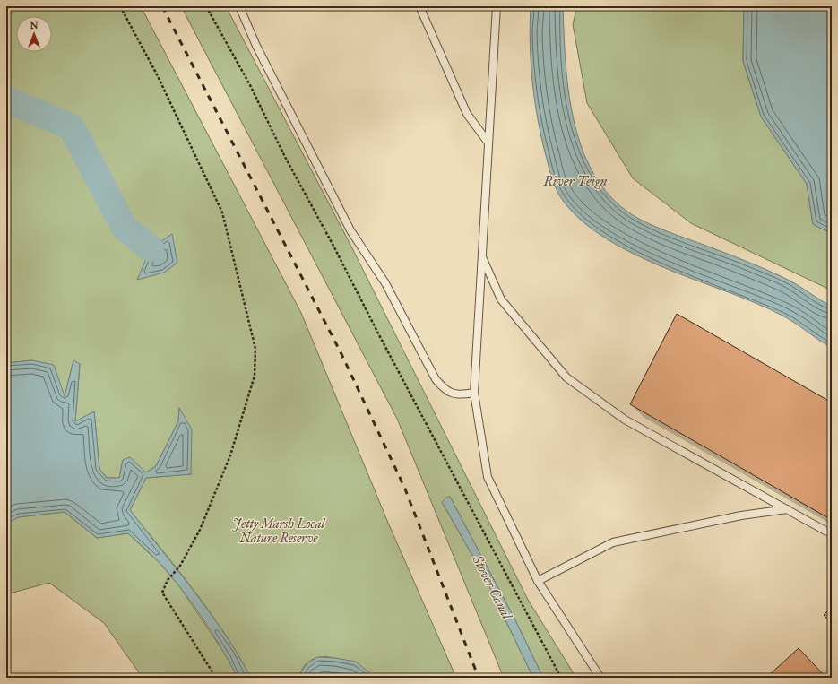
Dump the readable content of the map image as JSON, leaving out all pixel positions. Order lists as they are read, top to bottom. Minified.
{"water":["River Teign","Stover Canal"],"parks":["Jetty Marsh Local Nature Reserve"],"north":"top"}
